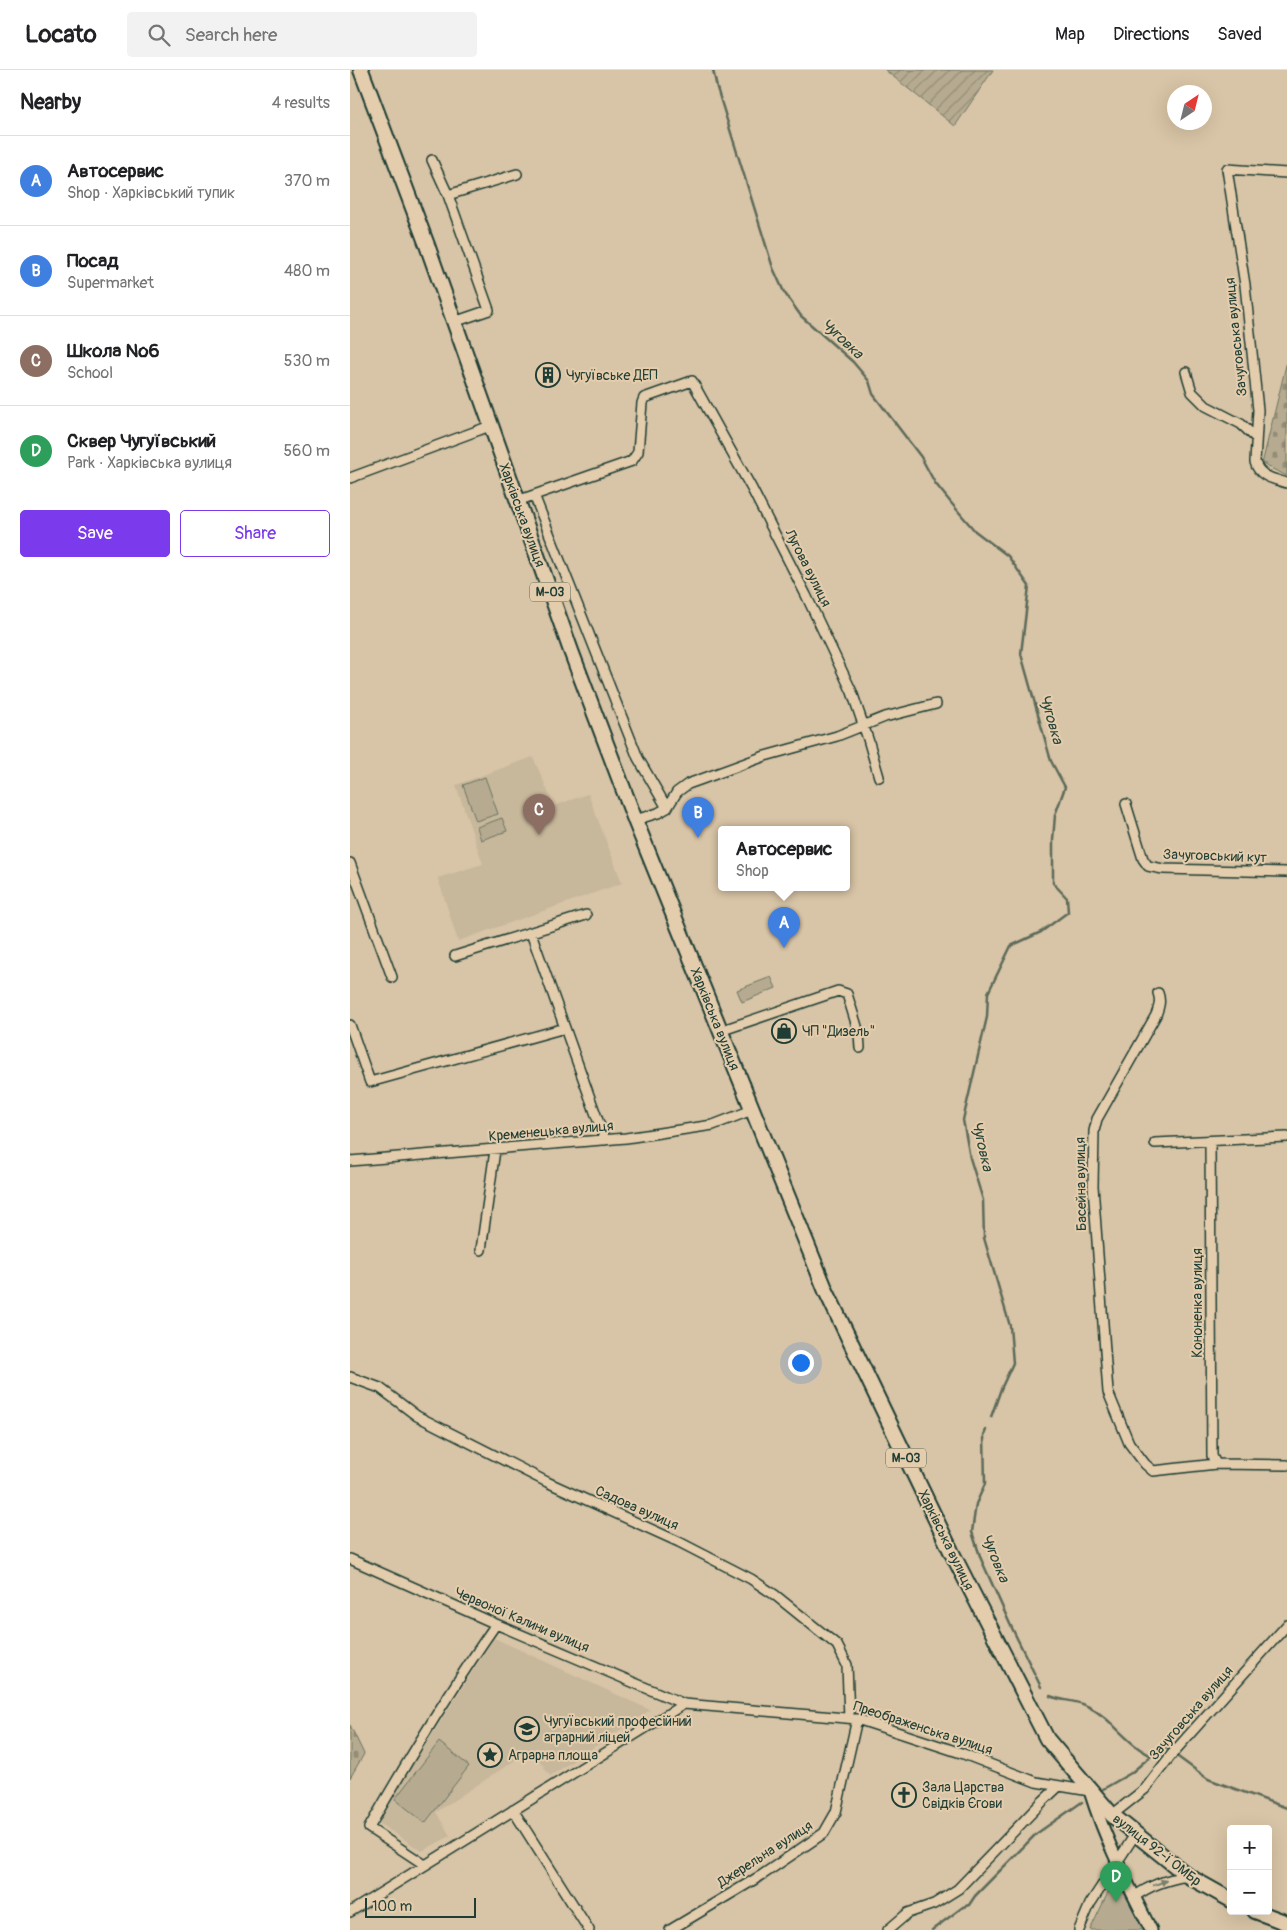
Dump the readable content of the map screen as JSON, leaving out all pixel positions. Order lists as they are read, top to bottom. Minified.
{"streets":{"highway":["Харківська вулиця","М-03","вулиця 92-ї ОМБр"],"street":["Зачуговська вулиця","Лугова вулиця","Зачуговський кут","Кременецька вулиця","Басейна вулиця","Кононенка вулиця","Садова вулиця","Червоної Калини вулиця","Преображенська вулиця","Джерельна вулиця"]},"crossings":[["Зачуговська вулиця","вулиця 92-ї ОМБр"],["Харківська вулиця","Кременецька вулиця"],["Харківська вулиця","Преображенська вулиця"],["Харківська вулиця","вулиця 92-ї ОМБр"],["Басейна вулиця","Кононенка вулиця"],["Садова вулиця","Преображенська вулиця"],["Садова вулиця","Джерельна вулиця"],["Червоної Калини вулиця","Преображенська вулиця"],["Преображенська вулиця","вулиця 92-ї ОМБр"],["Преображенська вулиця","Джерельна вулиця"]],"water":["Чуговка"],"places":{"building":["Чугуївське ДЕП"],"shop":["ЧП \"Дизель\""],"school or university":["Чугуївський професійний аграрний ліцей"],"place":["Аграрна площа"],"church":["Зала Царства Свідків Єгови"]},"scale_bar":"100 m","north":"top right","page":{"header":"Locato","search":"Search here","nav":["Map","Directions","Saved"],"heading":["Nearby","4 results"],"list":[{"mark":"A","name":"Автосервис","note":"Shop · Харківський тупик","value":"370 m"},{"mark":"B","name":"Посад","note":"Supermarket","value":"480 m"},{"mark":"C","name":"Школа №6","note":"School","value":"530 m"},{"mark":"D","name":"Сквер Чугуївський","note":"Park · Харківська вулиця","value":"560 m"}],"buttons":["Save","Share"],"pins":["C","B","A","D"],"popup":["Автосервис","Shop"],"map_buttons":["+","−"],"scale":"100 m"}}
